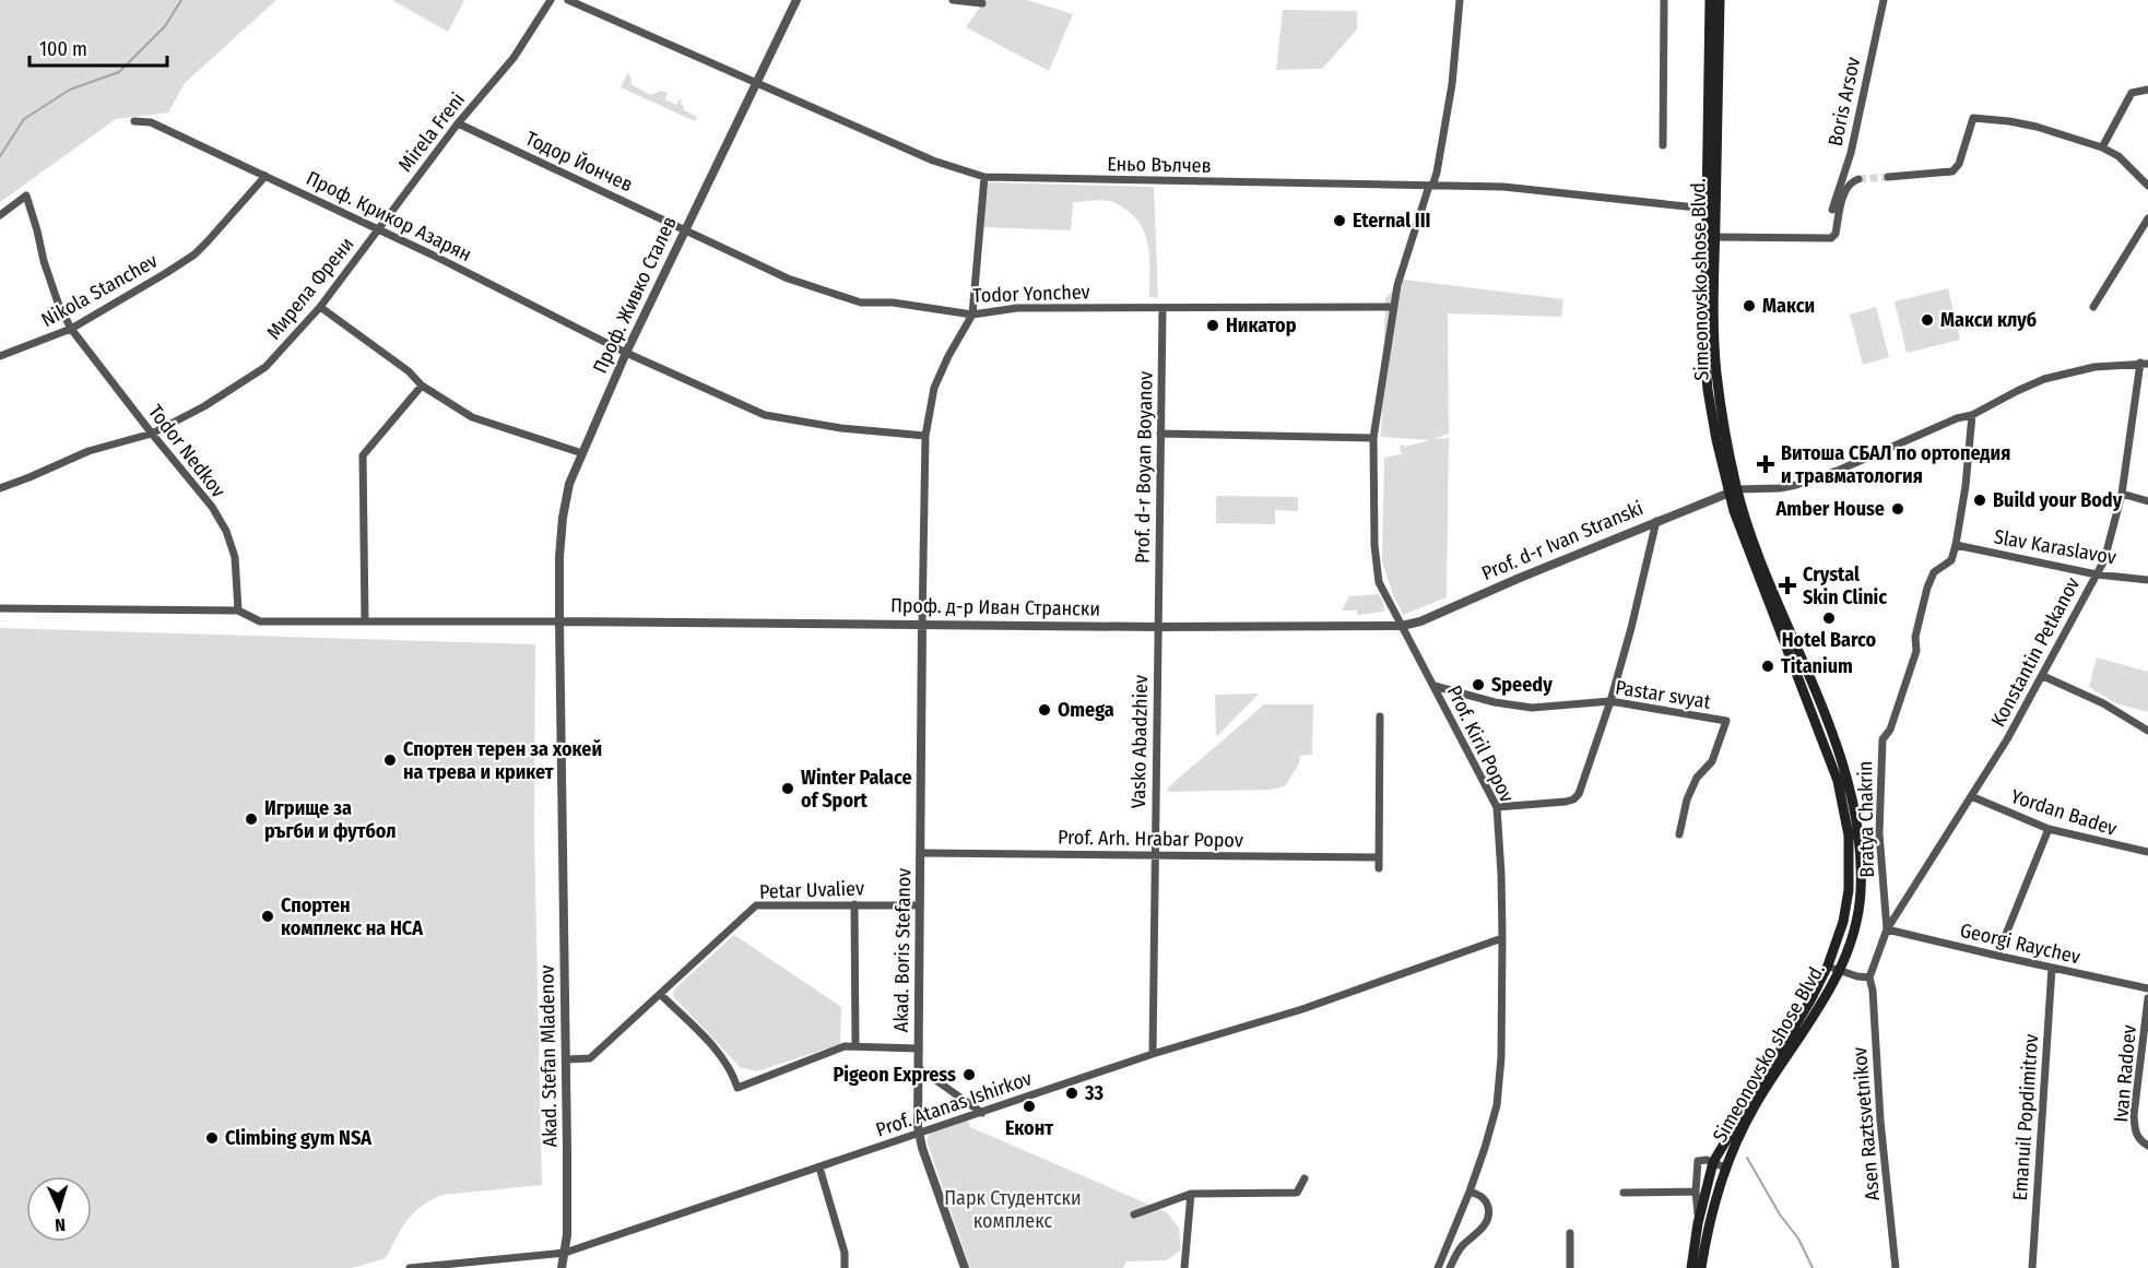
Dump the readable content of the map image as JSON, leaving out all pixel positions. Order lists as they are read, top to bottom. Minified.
{"streets":{"main road":["Simeonovsko shose Blvd."],"street":["Boris Arsov","Mirela Freni","Тодор Йончев","Еньо Вълчев","Проф. Крикор Азарян","Мирела Френи","Nikola Stanchev","Todor Yonchev","Проф. Живко Сталев","Todor Nedkov","Prof. d-r Boyan Boyanov","Prof. d-r Ivan Stranski","Slav Karaslavov","Проф. д-р Иван Странски","Konstantin Petkanov","Pastar svyat","Vasko Abadzhiev","Prof. Kiril Popov","Yordan Badev","Bratya Chakrin","Prof. Arh. Hrabar Popov","Petar Uvaliev","Georgi Raychev","Akad. Boris Stefanov","Akad. Stefan Mladenov","Ivan Radoev","Prof. Atanas Ishirkov","Emanuil Popdimitrov","Asen Raztsvetnikov"]},"crossings":[["Mirela Freni","Тодор Йончев"],["Mirela Freni","Проф. Крикор Азарян"],["Mirela Freni","Мирела Френи"],["Тодор Йончев","Todor Yonchev"],["Тодор Йончев","Проф. Живко Сталев"],["Еньо Вълчев","Simeonovsko shose Blvd."],["Еньо Вълчев","Проф. Живко Сталев"],["Еньо Вълчев","Prof. Kiril Popov"],["Проф. Крикор Азарян","Мирела Френи"],["Проф. Крикор Азарян","Nikola Stanchev"],["Проф. Крикор Азарян","Проф. Живко Сталев"],["Simeonovsko shose Blvd.","Prof. d-r Ivan Stranski"],["Nikola Stanchev","Todor Nedkov"],["Todor Yonchev","Проф. Живко Сталев"],["Todor Yonchev","Prof. d-r Boyan Boyanov"],["Todor Yonchev","Prof. Kiril Popov"],["Проф. Живко Сталев","Проф. д-р Иван Странски"],["Проф. Живко Сталев","Akad. Stefan Mladenov"],["Prof. d-r Boyan Boyanov","Проф. д-р Иван Странски"],["Prof. d-r Boyan Boyanov","Vasko Abadzhiev"],["Prof. d-r Ivan Stranski","Проф. д-р Иван Странски"],["Prof. d-r Ivan Stranski","Prof. Kiril Popov"],["Slav Karaslavov","Konstantin Petkanov"],["Slav Karaslavov","Bratya Chakrin"],["Проф. д-р Иван Странски","Vasko Abadzhiev"],["Проф. д-р Иван Странски","Prof. Kiril Popov"],["Проф. д-р Иван Странски","Akad. Boris Stefanov"],["Проф. д-р Иван Странски","Akad. Stefan Mladenov"],["Konstantin Petkanov","Yordan Badev"],["Konstantin Petkanov","Bratya Chakrin"],["Konstantin Petkanov","Georgi Raychev"],["Konstantin Petkanov","Asen Raztsvetnikov"],["Pastar svyat","Prof. Kiril Popov"],["Vasko Abadzhiev","Prof. Arh. Hrabar Popov"],["Vasko Abadzhiev","Prof. Atanas Ishirkov"],["Prof. Kiril Popov","Prof. Atanas Ishirkov"],["Bratya Chakrin","Georgi Raychev"],["Bratya Chakrin","Asen Raztsvetnikov"],["Prof. Arh. Hrabar Popov","Akad. Boris Stefanov"],["Petar Uvaliev","Akad. Boris Stefanov"],["Petar Uvaliev","Akad. Stefan Mladenov"],["Georgi Raychev","Emanuil Popdimitrov"],["Georgi Raychev","Asen Raztsvetnikov"],["Akad. Boris Stefanov","Prof. Atanas Ishirkov"],["Akad. Stefan Mladenov","Prof. Atanas Ishirkov"]],"parks":["Парк Студентски комплекс"],"places":{"other":["Eternal III","Макси","Макси клуб","Никатор","Build your Body","Amber House","Hotel Barco","Titanium","Speedy","Omega","Спортен терен за хокей на трева и крикет","Winter Palace of Sport","Игрище за ръгби и футбол","Спортен комплекс на НСА","Pigeon Express","33","Еконт","Climbing gym NSA"],"health":["Витоша СБАЛ по ортопедия и травматология","Crystal Skin Clinic"]},"scale_bar":"100 m","north":"bottom"}
